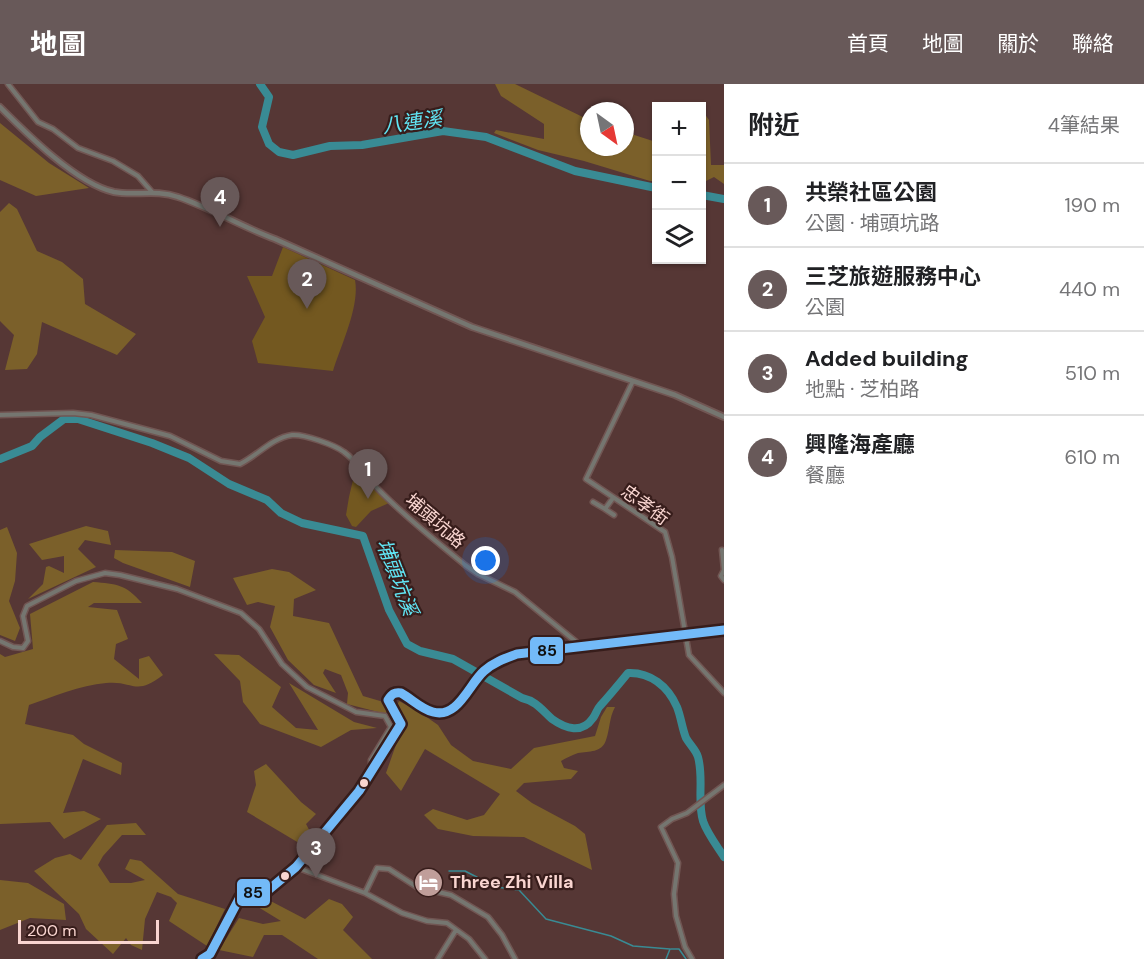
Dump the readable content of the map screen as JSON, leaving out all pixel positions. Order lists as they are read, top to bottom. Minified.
{"streets":{"street":["忠孝街","埔頭坑路"]},"water":["八連溪","埔頭坑溪"],"places":{"hotel":["Three Zhi Villa"]},"lines":["transit line 85"],"scale_bar":"200 m","north":"bottom right","page":{"header":"地圖","nav":["首頁","地圖","關於","聯絡"],"heading":["附近","4筆結果"],"map_buttons":["+","−"],"list":[{"mark":"1","name":"共榮社區公園","note":"公園 · 埔頭坑路","value":"190 m"},{"mark":"2","name":"三芝旅遊服務中心","note":"公園","value":"440 m"},{"mark":"3","name":"Added building","note":"地點 · 芝柏路","value":"510 m"},{"mark":"4","name":"興隆海產廳","note":"餐廳","value":"610 m"}],"pins":["4","2","1","3"],"scale":"200 m"}}
